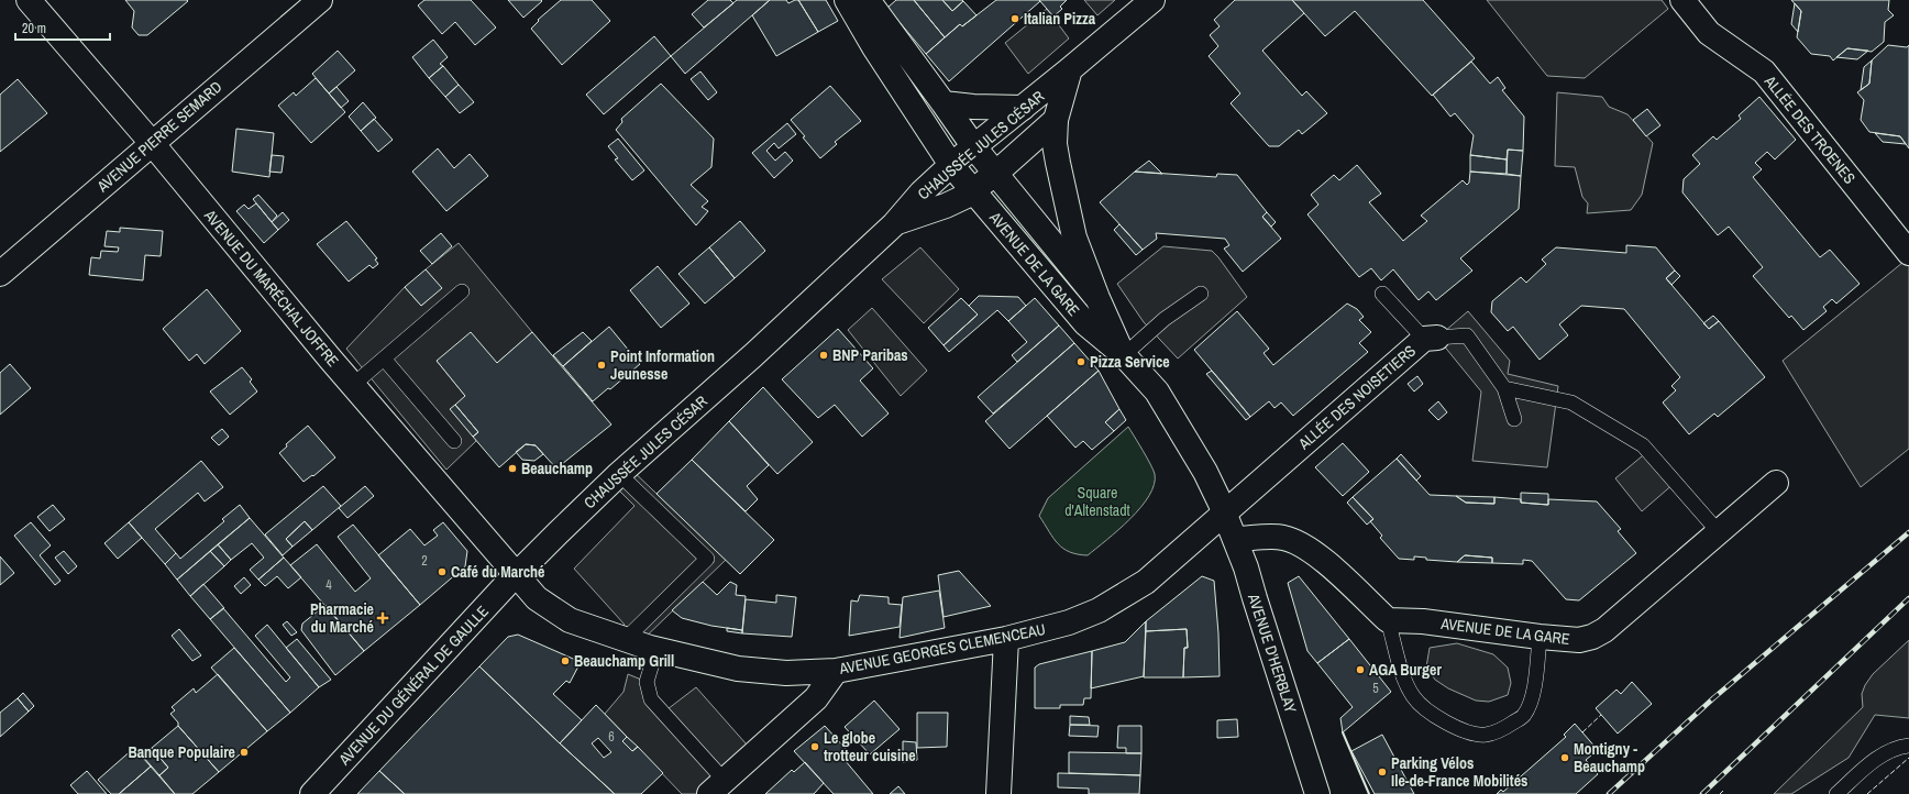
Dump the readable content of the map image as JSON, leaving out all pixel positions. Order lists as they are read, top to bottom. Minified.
{"streets":{"street":["ALLÉE DES TROENES","AVENUE PIERRE SEMARD","CHAUSSÉE JULES CÉSAR","AVENUE DE LA GARE","AVENUE DU MARÉCHAL JOFFRE","ALLÉE DES NOISETIERS","AVENUE GEORGES CLEMENCEAU","AVENUE D'HERBLAY","AVENUE DU GÉNÉRAL DE GAULLE"]},"crossings":[["AVENUE PIERRE SEMARD","AVENUE DU MARÉCHAL JOFFRE"],["CHAUSSÉE JULES CÉSAR","AVENUE DE LA GARE"],["CHAUSSÉE JULES CÉSAR","AVENUE DU MARÉCHAL JOFFRE"],["CHAUSSÉE JULES CÉSAR","AVENUE GEORGES CLEMENCEAU"],["CHAUSSÉE JULES CÉSAR","AVENUE DU GÉNÉRAL DE GAULLE"],["AVENUE DE LA GARE","ALLÉE DES NOISETIERS"],["AVENUE DE LA GARE","AVENUE GEORGES CLEMENCEAU"],["AVENUE DE LA GARE","AVENUE D'HERBLAY"],["AVENUE DU MARÉCHAL JOFFRE","AVENUE GEORGES CLEMENCEAU"],["AVENUE DU MARÉCHAL JOFFRE","AVENUE DU GÉNÉRAL DE GAULLE"],["ALLÉE DES NOISETIERS","AVENUE GEORGES CLEMENCEAU"],["ALLÉE DES NOISETIERS","AVENUE D'HERBLAY"],["AVENUE GEORGES CLEMENCEAU","AVENUE D'HERBLAY"],["AVENUE GEORGES CLEMENCEAU","AVENUE DU GÉNÉRAL DE GAULLE"]],"parks":["Square d'Altenstadt"],"places":{"other":["Italian Pizza","BNP Paribas","Pizza Service","Point Information Jeunesse","Beauchamp","Café du Marché","Beauchamp Grill","AGA Burger","Le globe trotteur cuisine","Banque Populaire","Montigny - Beauchamp","Parking Vélos Ile-de-France Mobilités"],"health":["Pharmacie du Marché"]},"house_numbers":["2","4","5","6"],"scale_bar":"20 m"}
